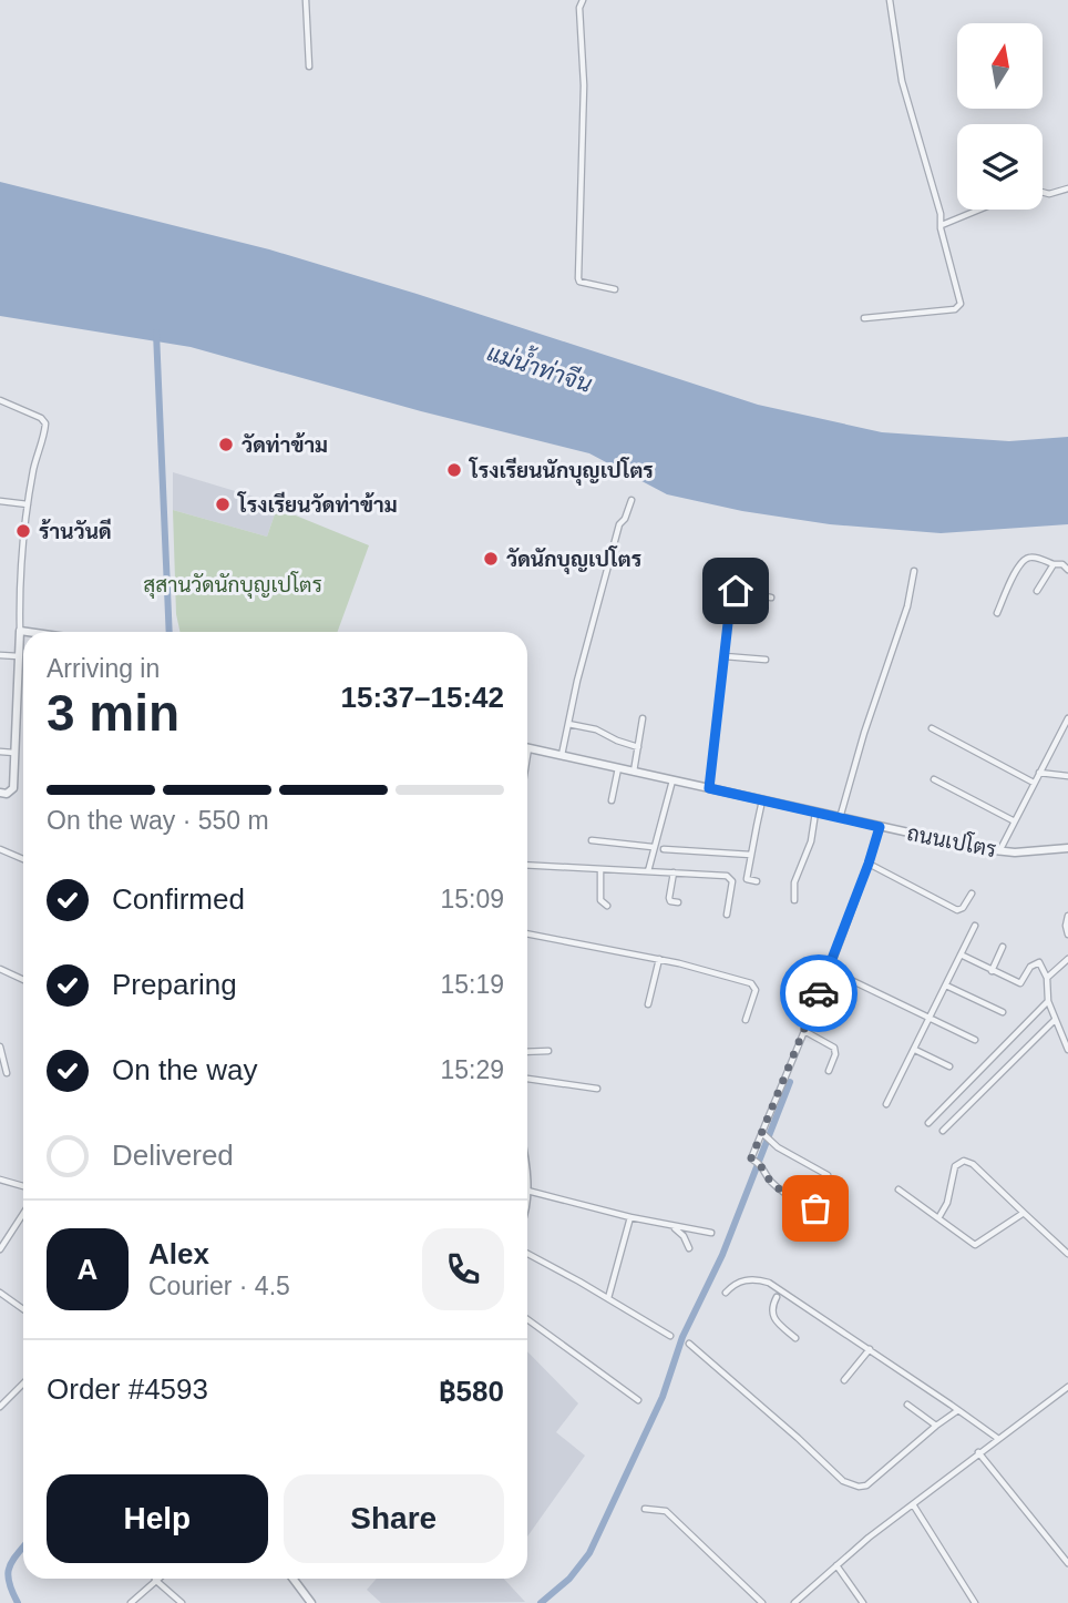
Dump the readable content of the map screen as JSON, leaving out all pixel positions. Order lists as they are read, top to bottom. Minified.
{"streets":{"street":["ถนนเปโตร"]},"water":["แม่น้ำท่าจีน"],"parks":["สุสานวัดนักบุญเปโตร"],"places":["วัดท่าข้าม","โรงเรียนนักบุญเปโตร","โรงเรียนวัดท่าข้าม","ร้านวันดี","วัดนักบุญเปโตร"],"north":"top","page":{"heading":["3 min","Arriving in","15:37–15:42"],"panel":["Alex","Courier · 4.5","Order #4593","฿580"],"bar":"On the way · 550 m","list":[["Confirmed","15:09"],["Preparing","15:19"],["On the way","15:29"],"Delivered"],"round":"A","buttons":["Help","Share"]}}
